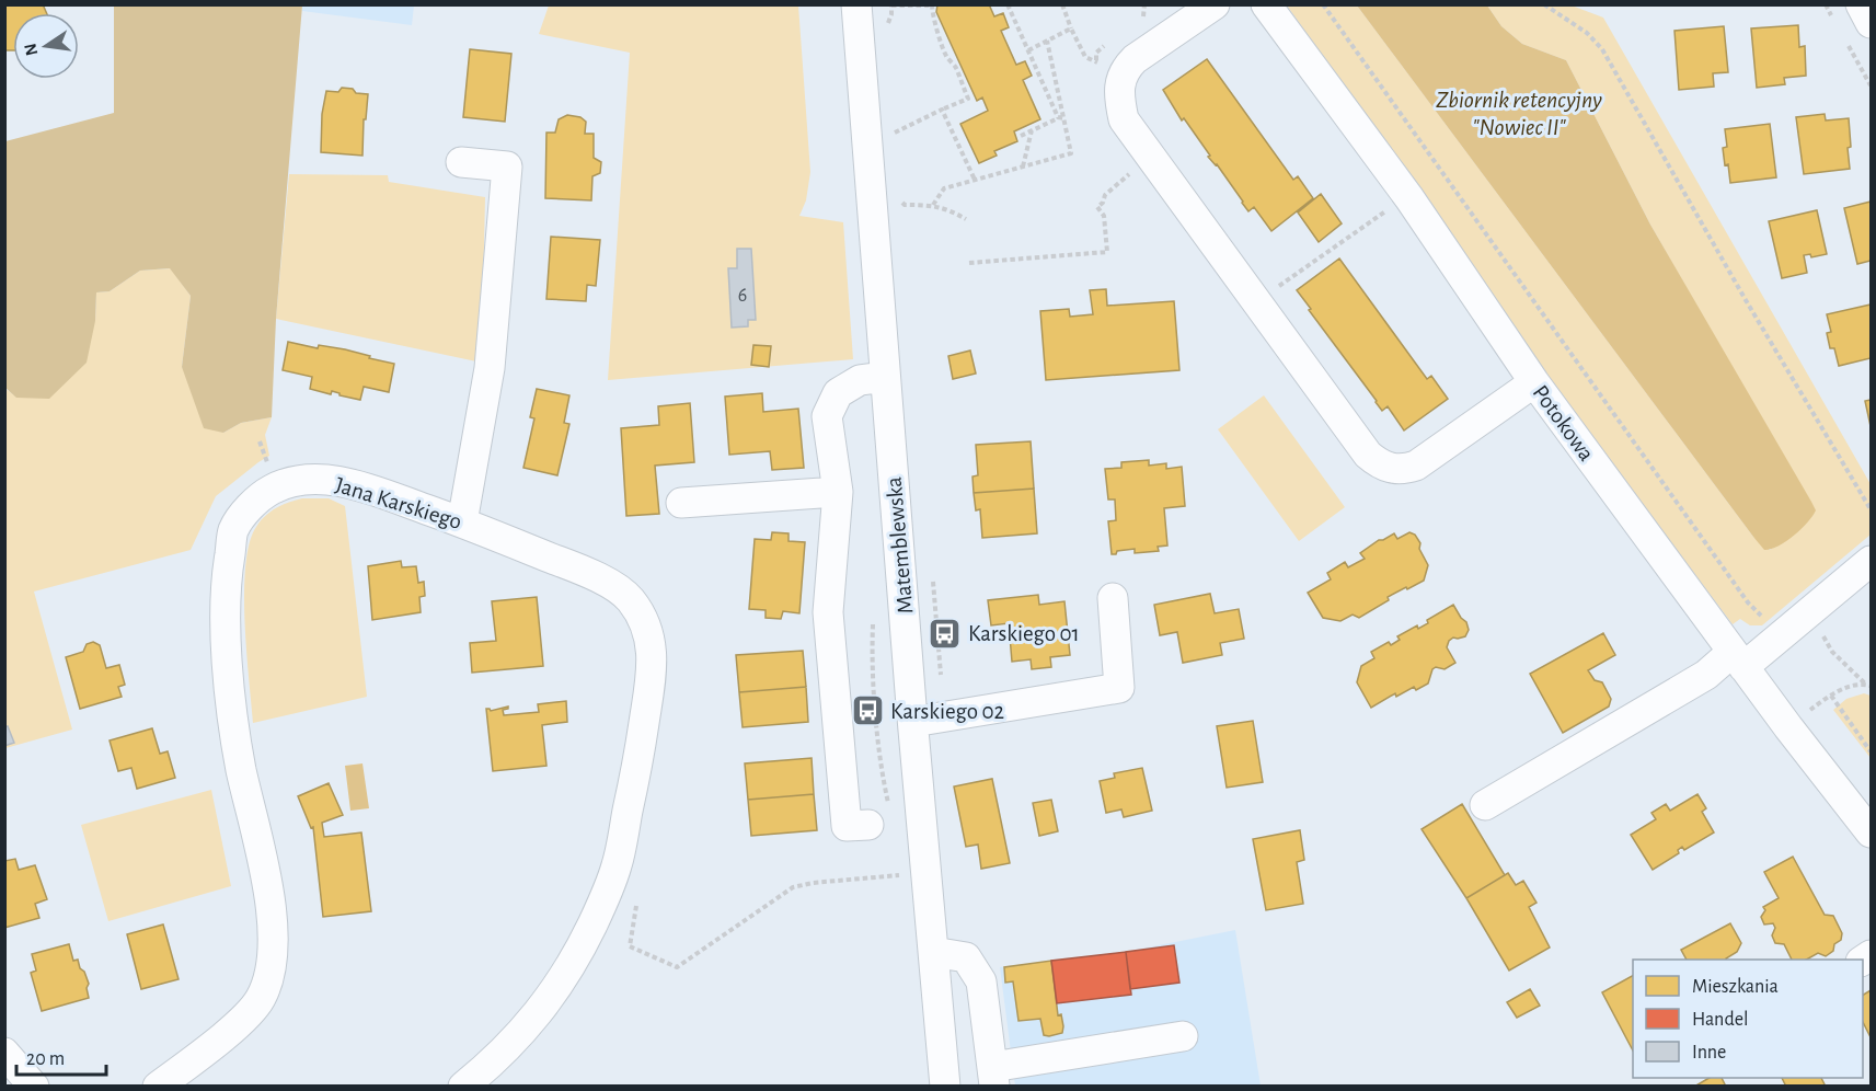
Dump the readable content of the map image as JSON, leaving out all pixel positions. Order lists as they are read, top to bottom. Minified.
{"streets":{"street":["Potokowa","Jana Karskiego","Matemblewska"]},"water":["Zbiornik retencyjny \"Nowiec II\""],"places":{"bus stop":["Karskiego 01","Karskiego 02"]},"house_numbers":["6"],"legend":["Mieszkania","Handel","Inne"],"scale_bar":"20 m","north":"left"}
